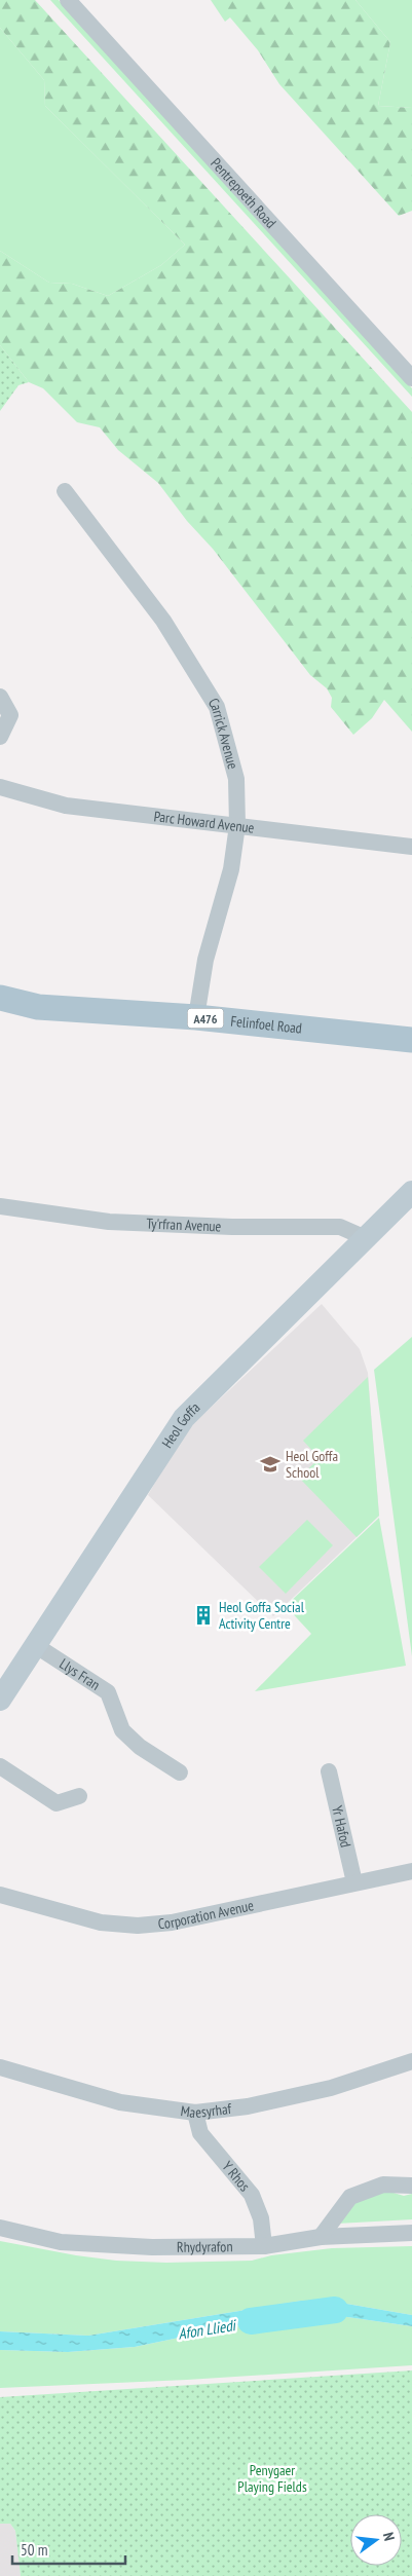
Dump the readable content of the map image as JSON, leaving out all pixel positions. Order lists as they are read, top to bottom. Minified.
{"streets":{"main road":["A476","Felinfoel Road"],"street":["Pentrepoeth Road","Carrick Avenue","Parc Howard Avenue","Ty'rfran Avenue","Heol Goffa","Llys Fran","Yr Hafod","Corporation Avenue","Maesyrhaf","Y Rhos","Rhydyrafon"]},"crossings":[["Carrick Avenue","Parc Howard Avenue"],["Carrick Avenue","Felinfoel Road"],["Ty'rfran Avenue","Heol Goffa"],["Heol Goffa","Llys Fran"],["Yr Hafod","Corporation Avenue"],["Maesyrhaf","Y Rhos"],["Y Rhos","Rhydyrafon"]],"water":["Afon Lliedi"],"parks":["Penygaer Playing Fields"],"places":{"school or university":["Heol Goffa School"],"building":["Heol Goffa Social Activity Centre"]},"scale_bar":"50 m","north":"right"}
